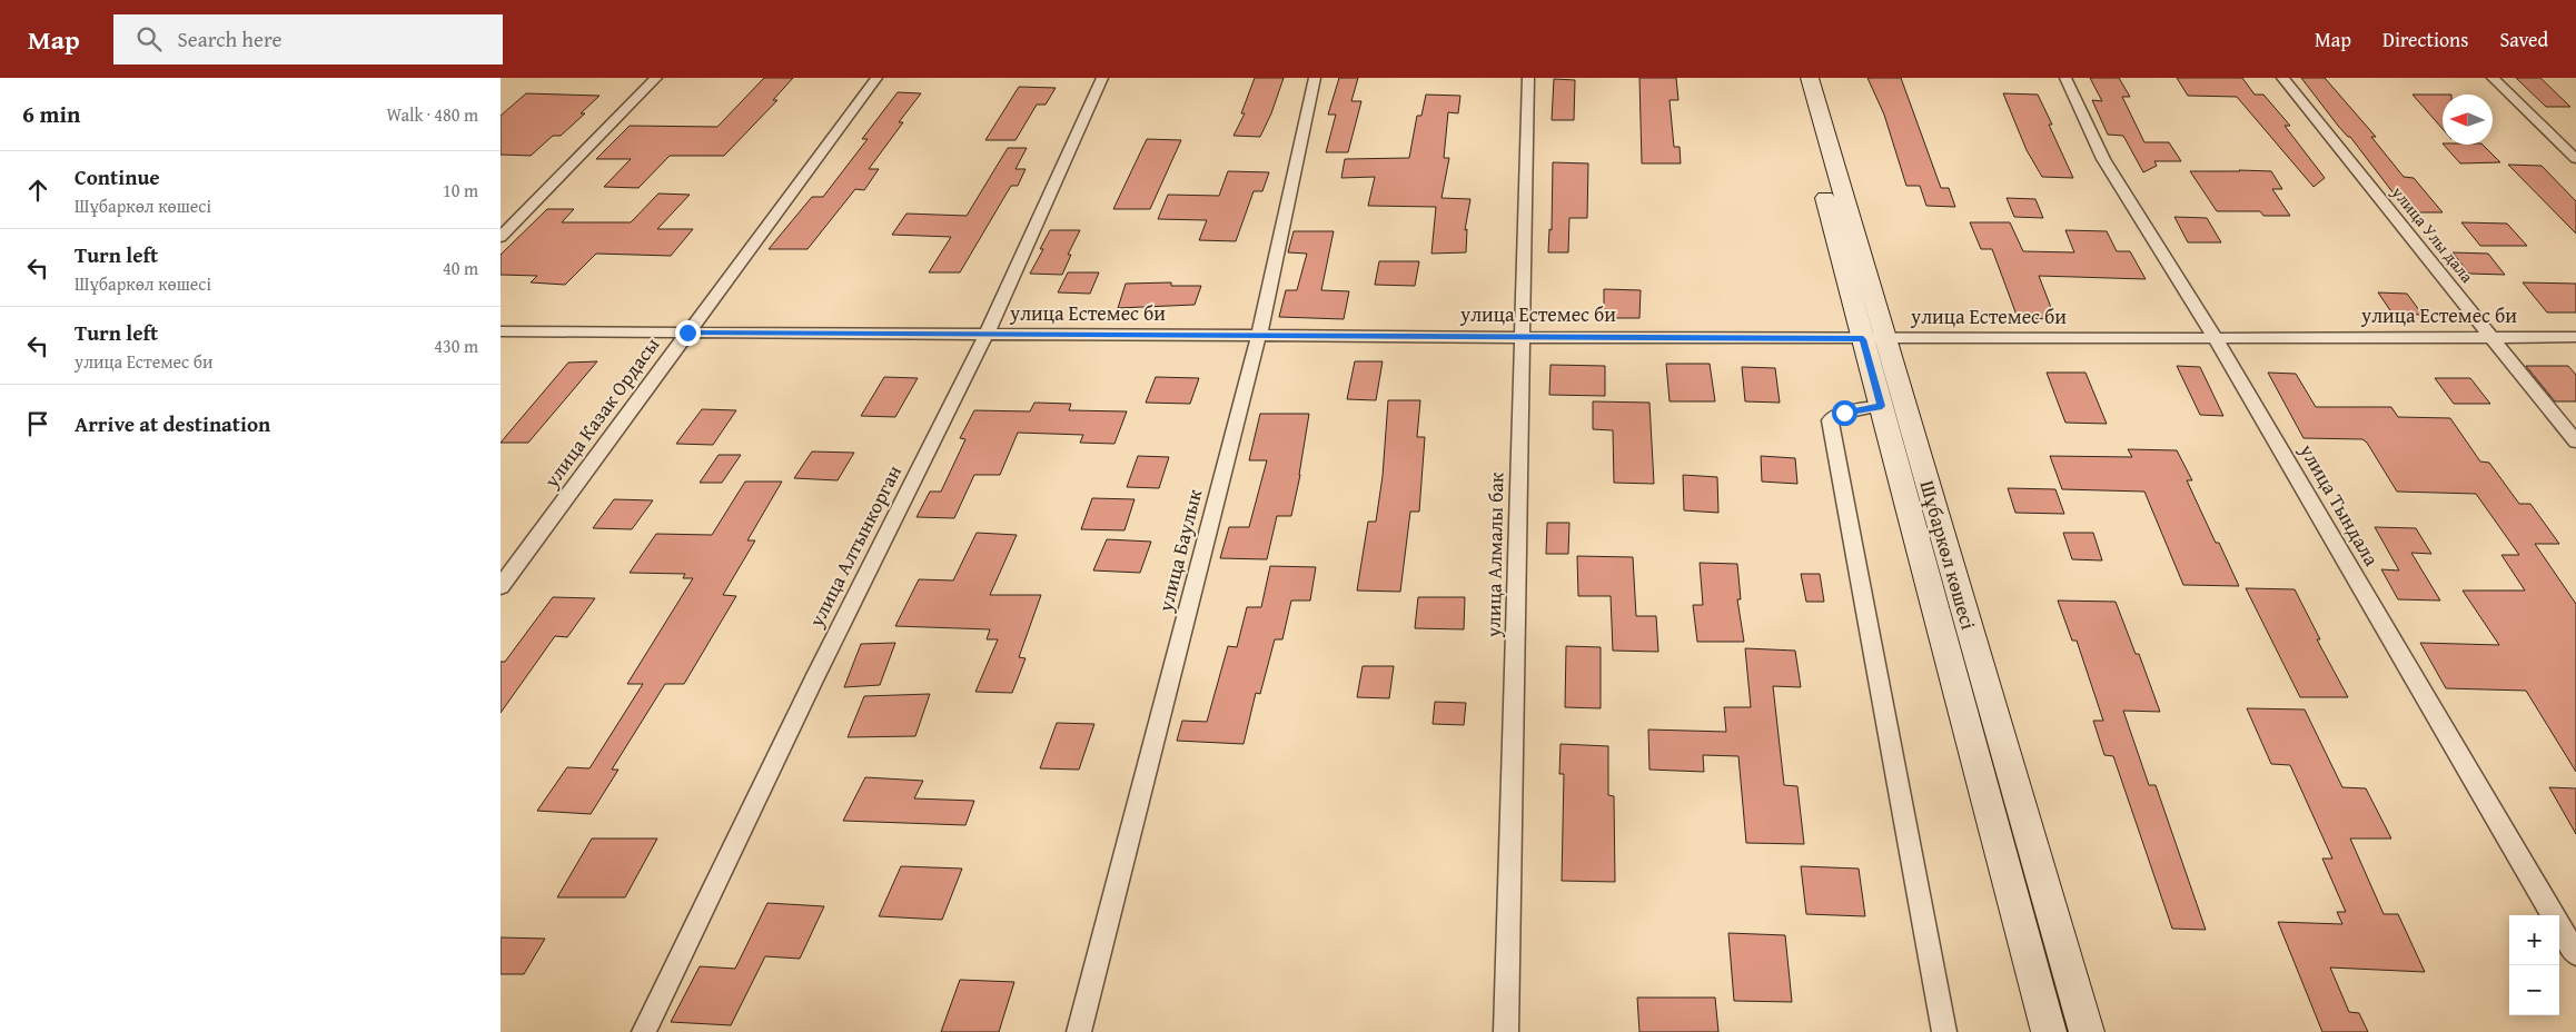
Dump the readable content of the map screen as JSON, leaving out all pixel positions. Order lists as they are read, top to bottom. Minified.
{"streets":{"street":["улица Улы дала","улица Естемес би","улица Казак Ордасы","улица Тындала","улица Алтынкорган","улица Баулык","улица Алмалы бак","Шұбаркөл көшесі"]},"crossings":[["улица Улы дала","улица Естемес би"],["улица Естемес би","улица Казак Ордасы"],["улица Естемес би","улица Тындала"],["улица Естемес би","улица Алтынкорган"],["улица Естемес би","улица Баулык"],["улица Естемес би","улица Алмалы бак"],["улица Естемес би","Шұбаркөл көшесі"]],"north":"left","page":{"header":"Map","search":"Search here","nav":["Map","Directions","Saved"],"heading":["6 min","Walk · 480 m"],"list":[["Continue","Шұбаркөл көшесі","10 m"],["Turn left","Шұбаркөл көшесі","40 m"],["Turn left","улица Естемес би","430 m"],"Arrive at destination"],"map_buttons":["+","−"]}}
